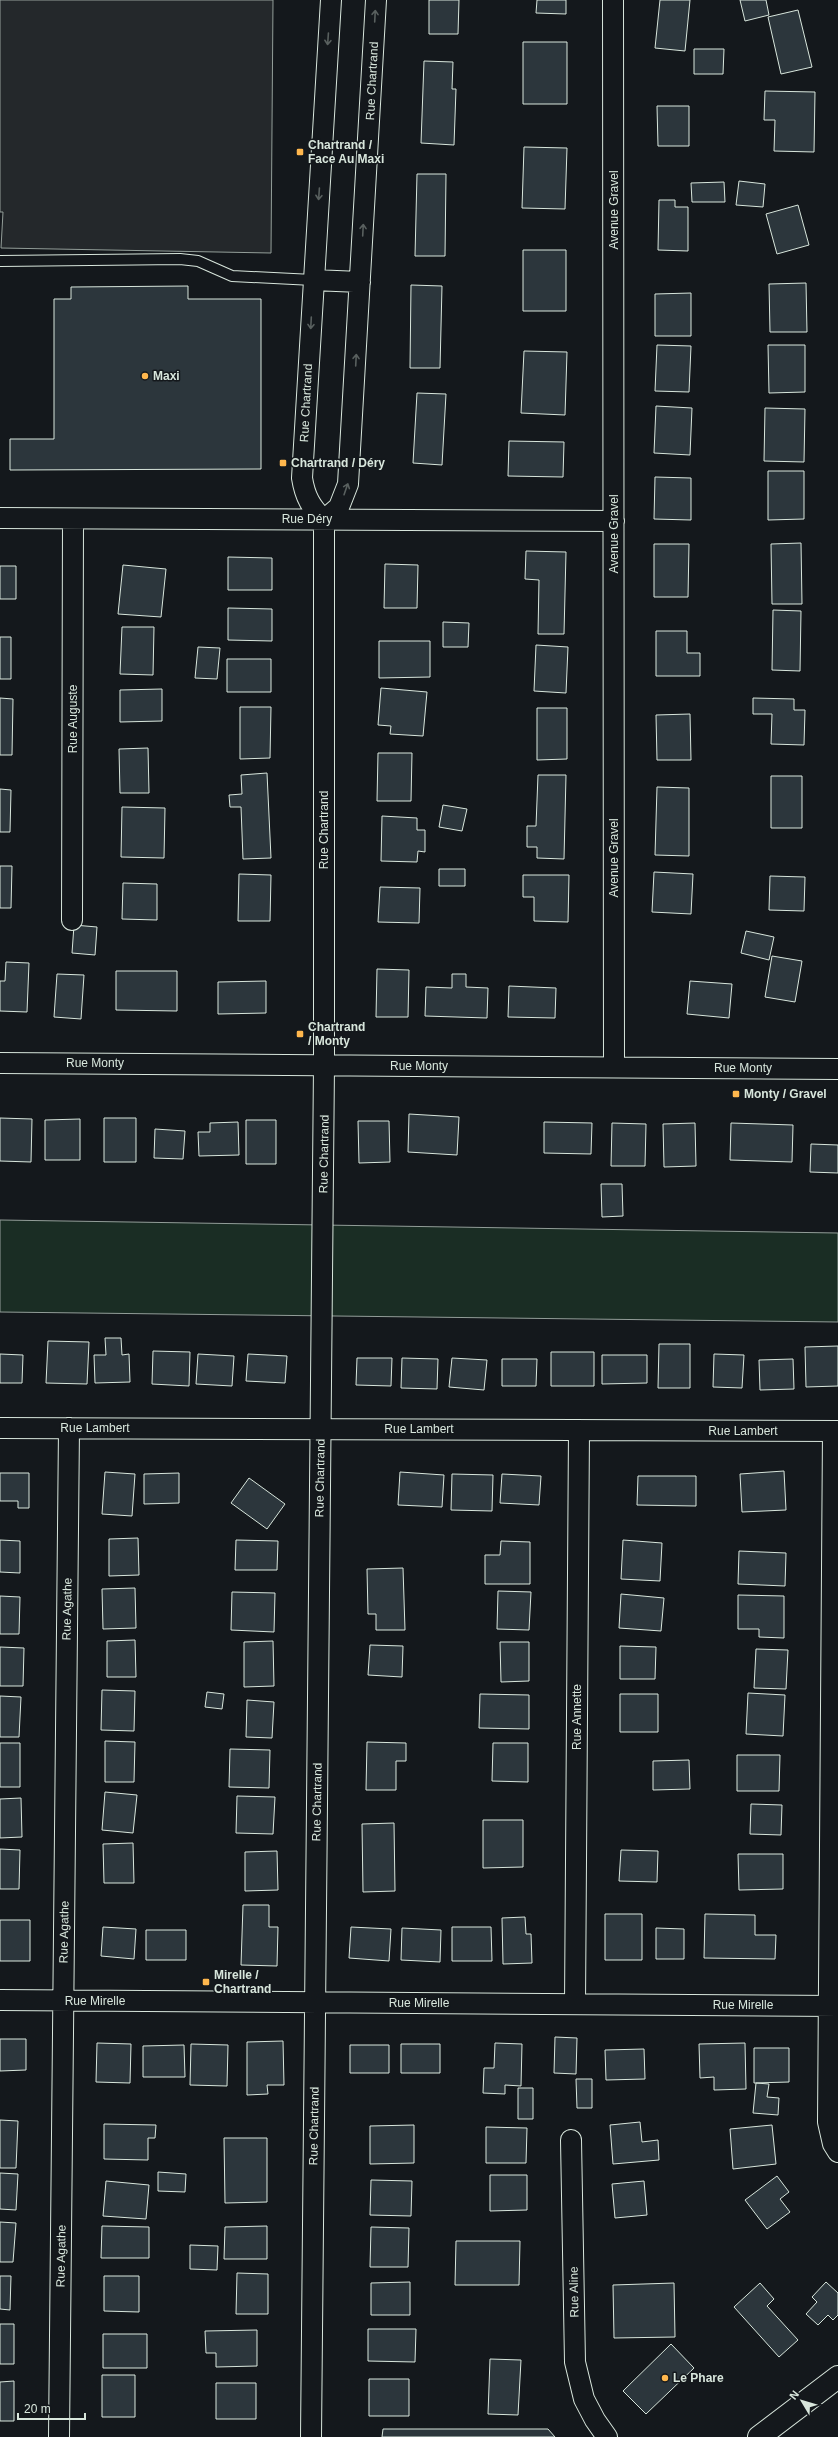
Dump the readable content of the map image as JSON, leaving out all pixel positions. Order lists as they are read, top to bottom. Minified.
{"streets":{"street":["Rue Chartrand","Avenue Gravel","Rue Déry","Rue Auguste","Rue Monty","Rue Lambert","Rue Agathe","Rue Annette","Rue Mirelle","Rue Aline"]},"crossings":[["Rue Chartrand","Rue Déry"],["Rue Chartrand","Rue Monty"],["Rue Chartrand","Rue Lambert"],["Rue Chartrand","Rue Mirelle"],["Avenue Gravel","Rue Déry"],["Avenue Gravel","Rue Monty"],["Rue Déry","Rue Auguste"],["Rue Lambert","Rue Agathe"],["Rue Lambert","Rue Annette"],["Rue Agathe","Rue Mirelle"],["Rue Annette","Rue Mirelle"]],"places":{"transit":["Chartrand / Face Au Maxi","Chartrand / Déry","Chartrand / Monty","Monty / Gravel","Mirelle / Chartrand"],"other":["Maxi","Le Phare"]},"scale_bar":"20 m","north":"top left"}
